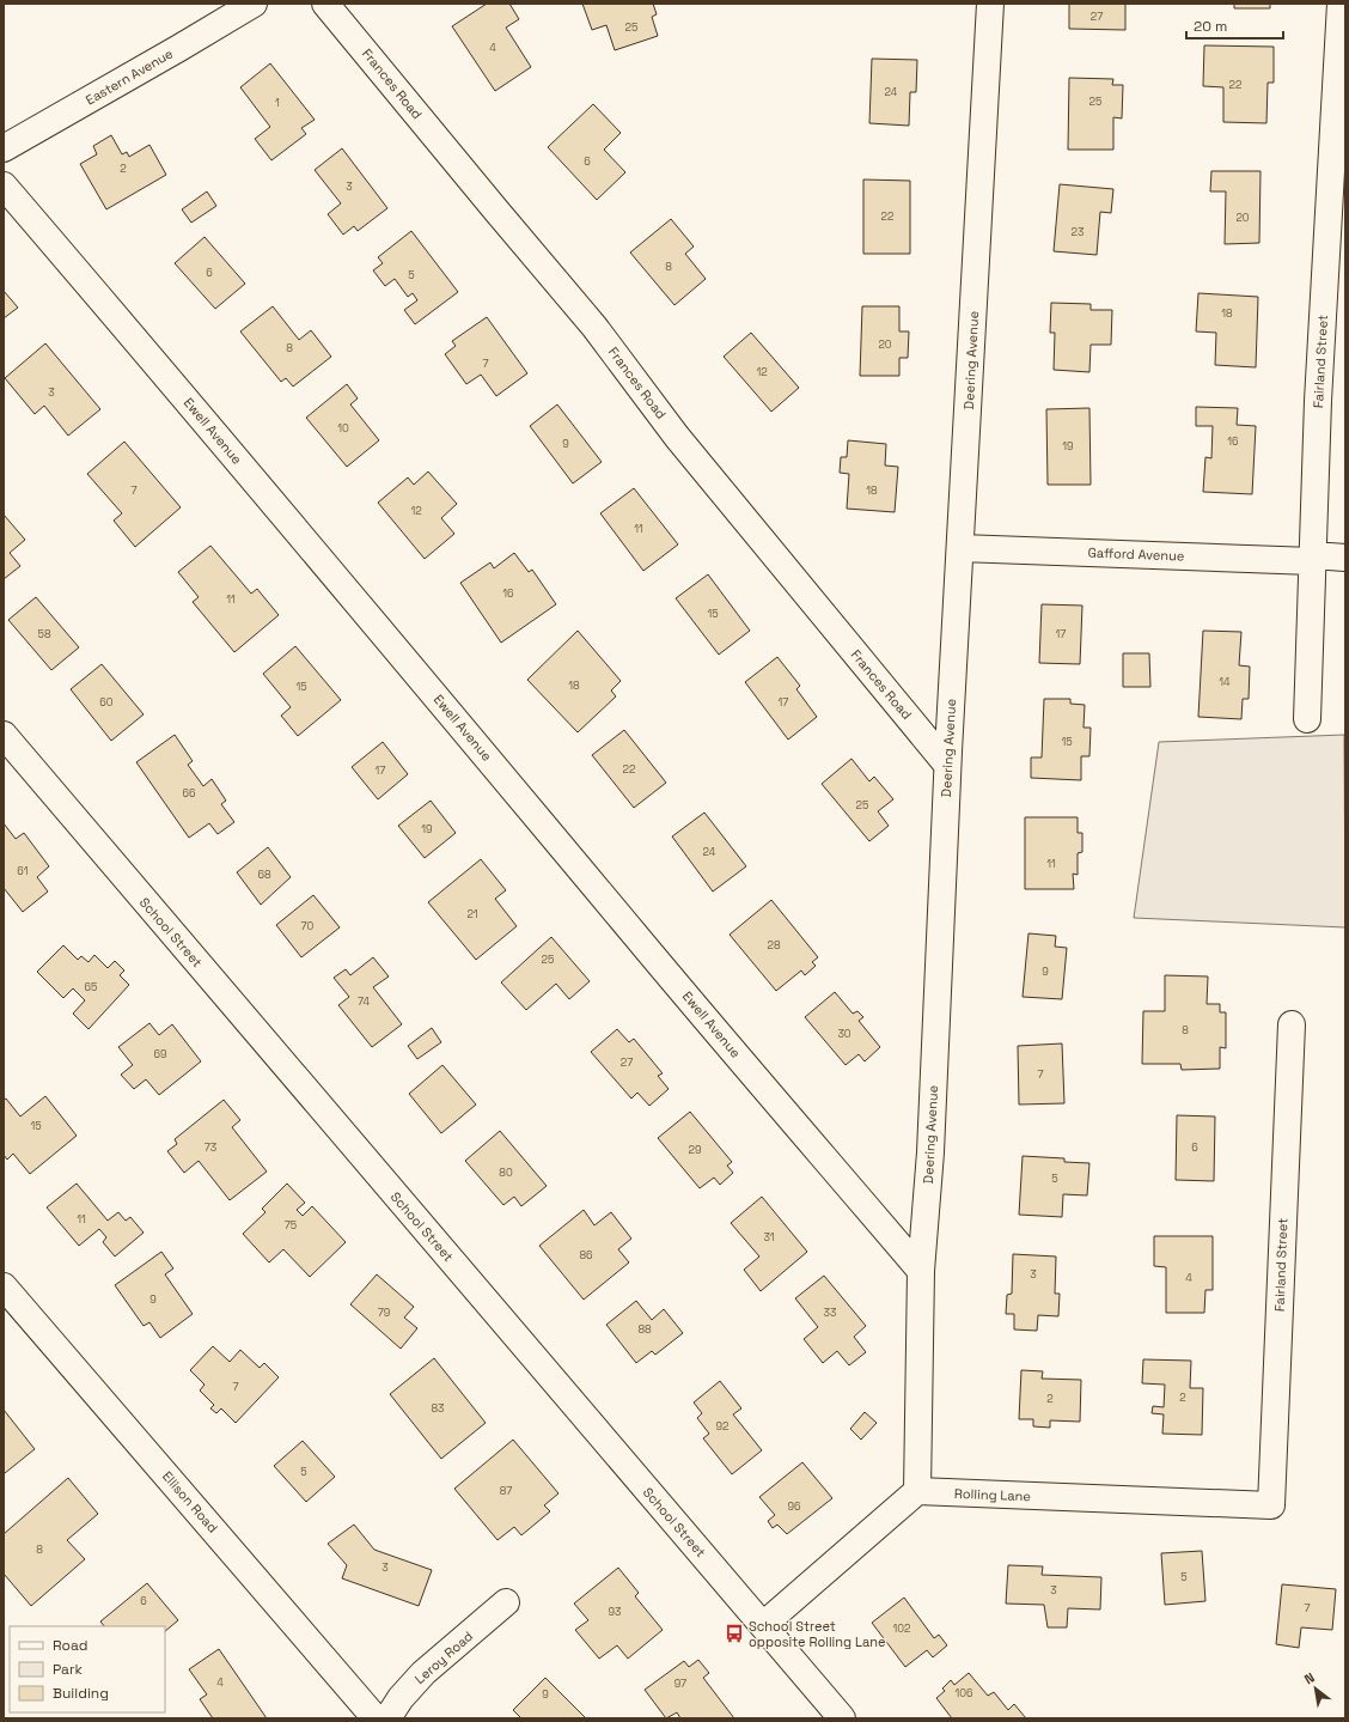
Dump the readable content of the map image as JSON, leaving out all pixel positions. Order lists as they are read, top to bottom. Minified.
{"streets":{"street":["Eastern Avenue","Frances Road","Deering Avenue","Fairland Street","Ewell Avenue","Gafford Avenue","School Street","Rolling Lane","Ellison Road","Leroy Road"]},"crossings":[["Frances Road","Deering Avenue"],["Deering Avenue","Ewell Avenue"],["Deering Avenue","Gafford Avenue"],["Deering Avenue","Rolling Lane"],["Fairland Street","Gafford Avenue"],["Fairland Street","Rolling Lane"]],"places":{"bus stop":["School Street opposite Rolling Lane"]},"house_numbers":["27","25","4","22","24","25","1","6","2","3","22","20","23","8","6","5","18","20","8","7","12","3","10","16","9","19","7","18","12","11","16","11","15","58","17","14","18","15","60","17","15","22","17","66","25","19","24","11","61","68","21","70","28","25","9","65","74","8","30","69","27","7","15","73","6","29","80","5","11","75","31","86","3","4","9","79","33","88","7","2","2","83","92","5","87","96","8","3","5","3","6","7","93","102","4","97","106","9"],"legend":["Road","Park","Building"],"scale_bar":"20 m","north":"top left"}
